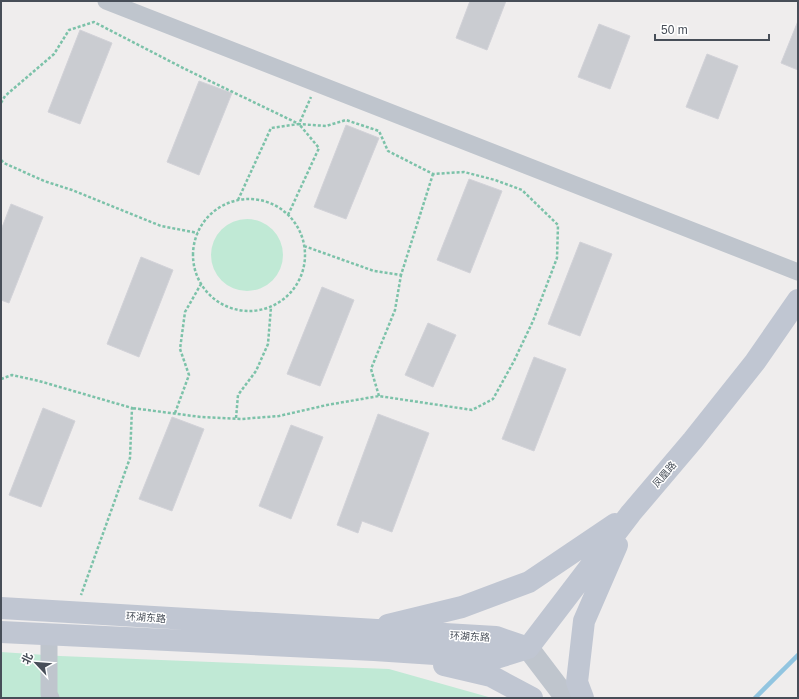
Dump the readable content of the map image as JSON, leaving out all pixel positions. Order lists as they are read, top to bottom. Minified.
{"streets":{"main road":["凤凰路","环湖东路"]},"crossings":[["凤凰路","环湖东路"]],"scale_bar":"50 m","north":"top left"}
